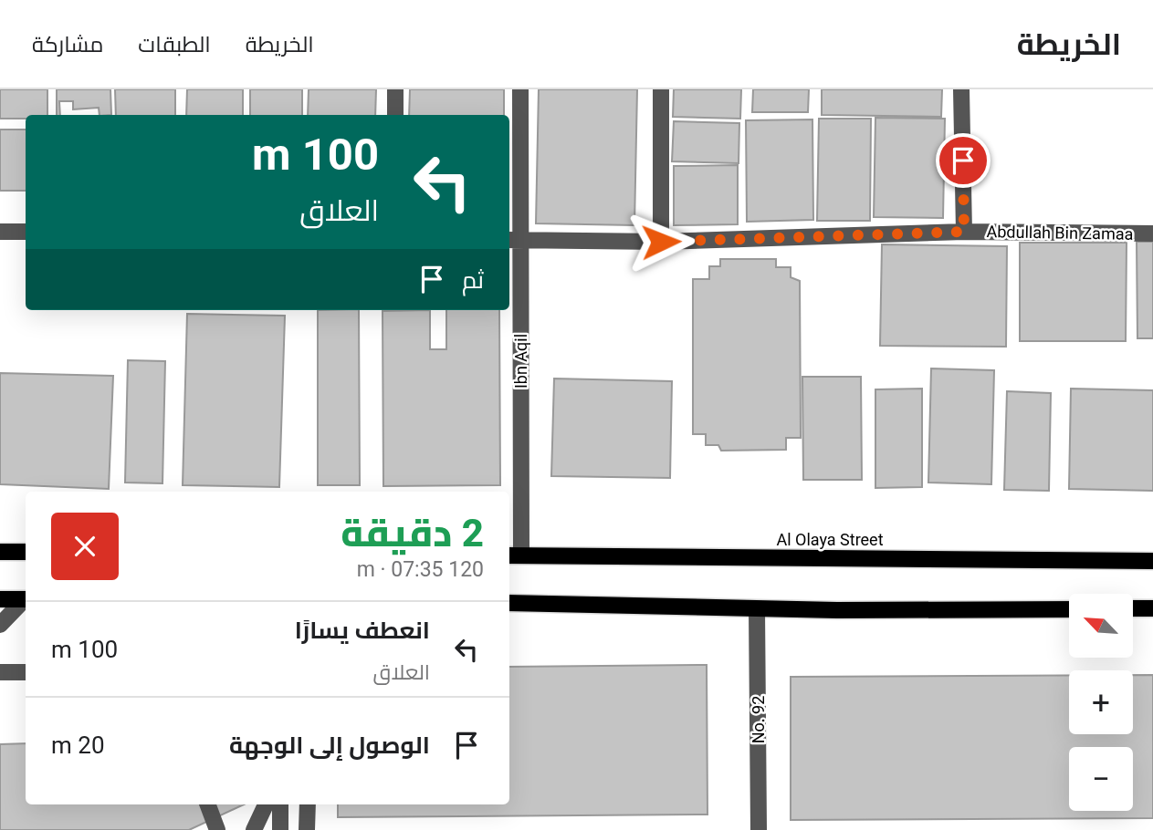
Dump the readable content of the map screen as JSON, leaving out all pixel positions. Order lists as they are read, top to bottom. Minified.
{"streets":{"main road":["Al Olaya Street"],"street":["Abdullah Bin Zamaa","Ibn Aqil","No. 92"]},"crossings":[["Abdullah Bin Zamaa","Ibn Aqil"],["Ibn Aqil","Al Olaya Street"]],"north":"top left","page":{"header":"الخريطة","nav":["الخريطة","الطبقات","مشاركة"],"turn":["100 m","العلاق"],"then":"ثم","heading":["2 دقيقة","120 m · 07:35"],"map_buttons":["+","−"],"list":[{"name":"انعطف يسارًا","note":"العلاق","value":"100 m"},{"name":"الوصول إلى الوجهة","value":"20 m"}]}}
